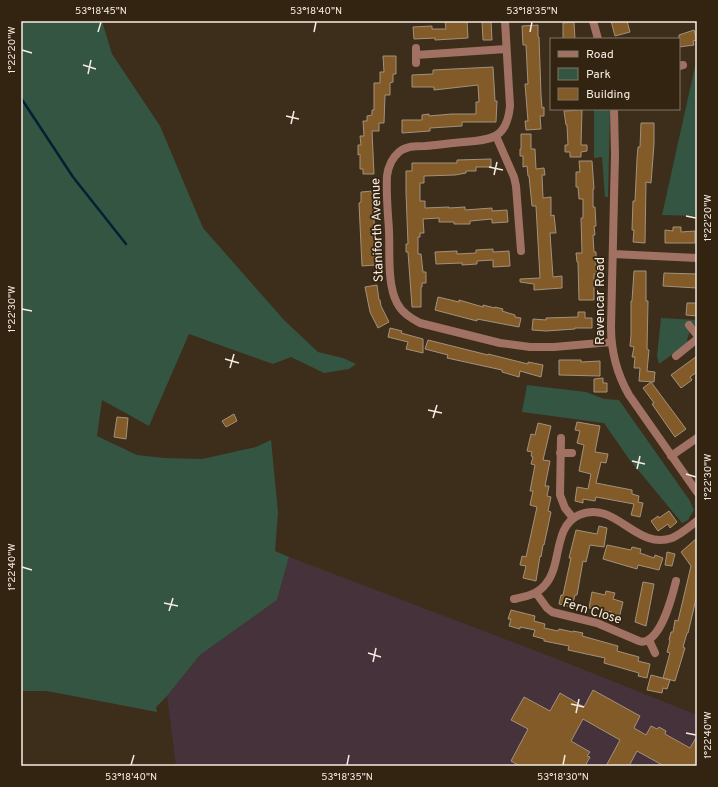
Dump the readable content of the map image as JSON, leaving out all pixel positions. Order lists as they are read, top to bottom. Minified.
{"streets":{"street":["Staniforth Avenue","Ravencar Road","Fern Close"]},"crossings":[["Staniforth Avenue","Ravencar Road"]],"legend":["Road","Park","Building"],"coordinates":["53°18'45\"N","53°18'40\"N","53°18'35\"N","1°22'20\"W","1°22'30\"W","1°22'40\"W","53°18'30\"N"]}
